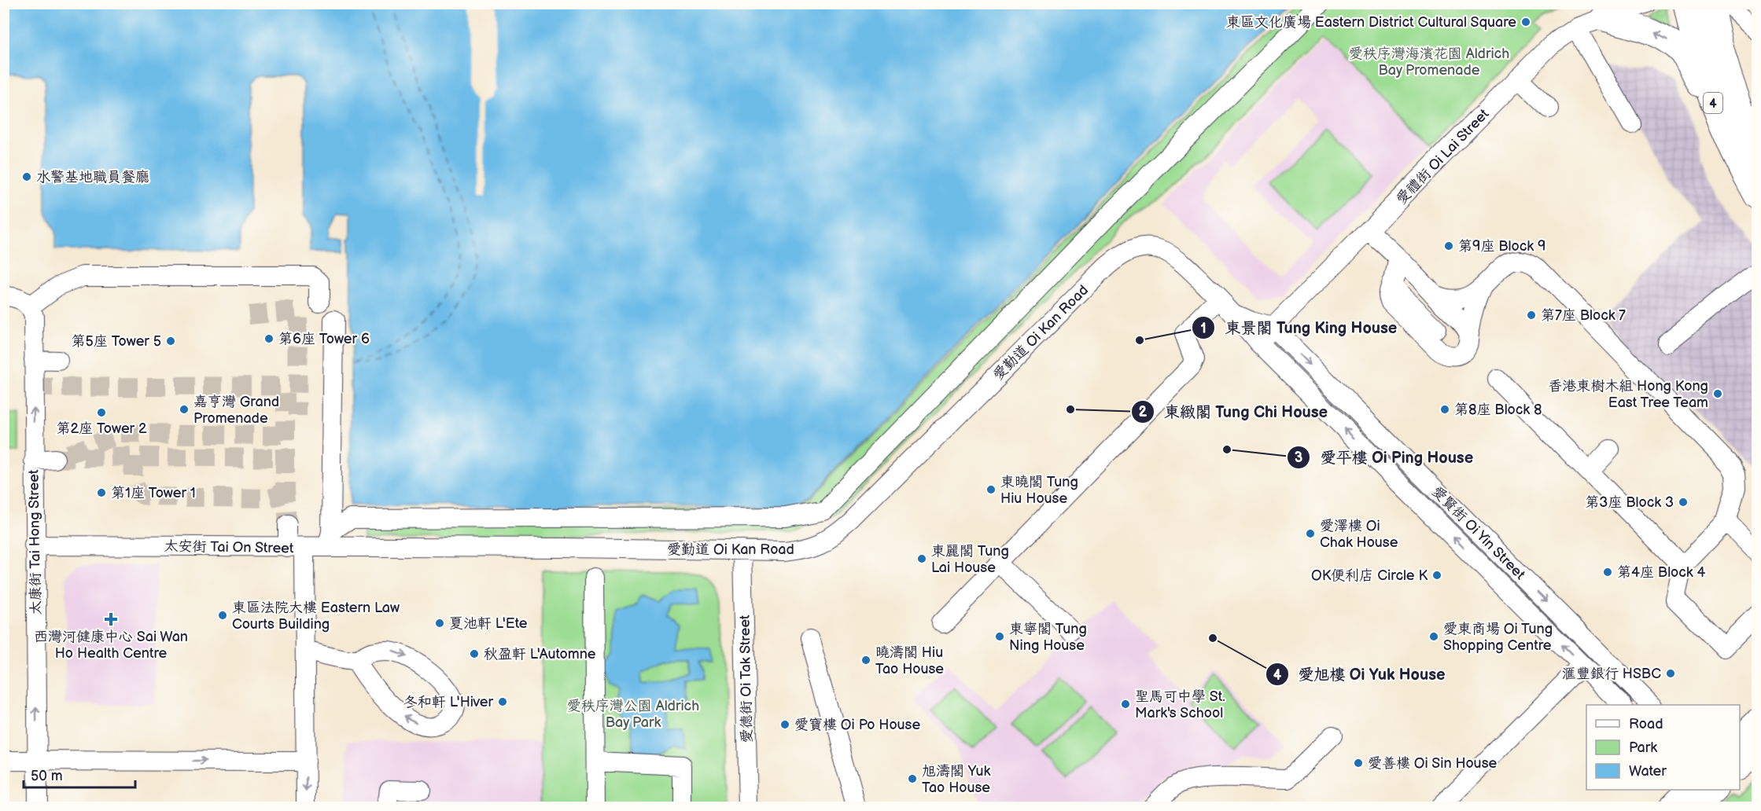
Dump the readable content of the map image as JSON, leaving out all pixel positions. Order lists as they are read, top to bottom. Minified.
{"streets":{"highway":["4"],"street":["愛禮街 Oi Lai Street","愛勤道 Oi Kan Road","愛賢街 Oi Yin Street","太康街 Tai Hong Street","太安街 Tai On Street","愛德街 Oi Tak Street"]},"crossings":[["愛禮街 Oi Lai Street","愛賢街 Oi Yin Street"],["愛勤道 Oi Kan Road","愛賢街 Oi Yin Street"],["愛勤道 Oi Kan Road","太安街 Tai On Street"],["愛勤道 Oi Kan Road","愛德街 Oi Tak Street"],["太康街 Tai Hong Street","太安街 Tai On Street"]],"one_way":["太康街 Tai Hong Street"],"parks":["愛秩序灣海濱花園 Aldrich Bay Promenade","愛秩序灣公園 Aldrich Bay Park"],"places":{"other":["東區文化廣場 Eastern District Cultural Square","水警基地職員餐廳","第9座 Block 9","第7座 Block 7","第6座 Tower 6","東景閣 Tung King House","第5座 Tower 5","香港東樹木組 Hong Kong East Tree Team","嘉亨灣 Grand Promenade","東緻閣 Tung Chi House","第8座 Block 8","第2座 Tower 2","愛平樓 Oi Ping House","東曉閣 Tung Hiu House","第1座 Tower 1","第3座 Block 3","愛澤樓 Oi Chak House","東麗閣 Tung Lai House","第4座 Block 4","OK便利店 Circle K","東區法院大樓 Eastern Law Courts Building","夏池軒 L'Ete","東寧閣 Tung Ning House","愛東商場 Oi Tung Shopping Centre","愛旭樓 Oi Yuk House","秋盈軒 L'Automne","曉濤閣 Hiu Tao House","滙豐銀行 HSBC","冬和軒 L'Hiver","聖馬可中學 St. Mark's School","愛寶樓 Oi Po House","愛善樓 Oi Sin House","旭濤閣 Yuk Tao House"],"health":["西灣河健康中心 Sai Wan Ho Health Centre"]},"legend":["Road","Park","Water"],"scale_bar":"50 m"}
